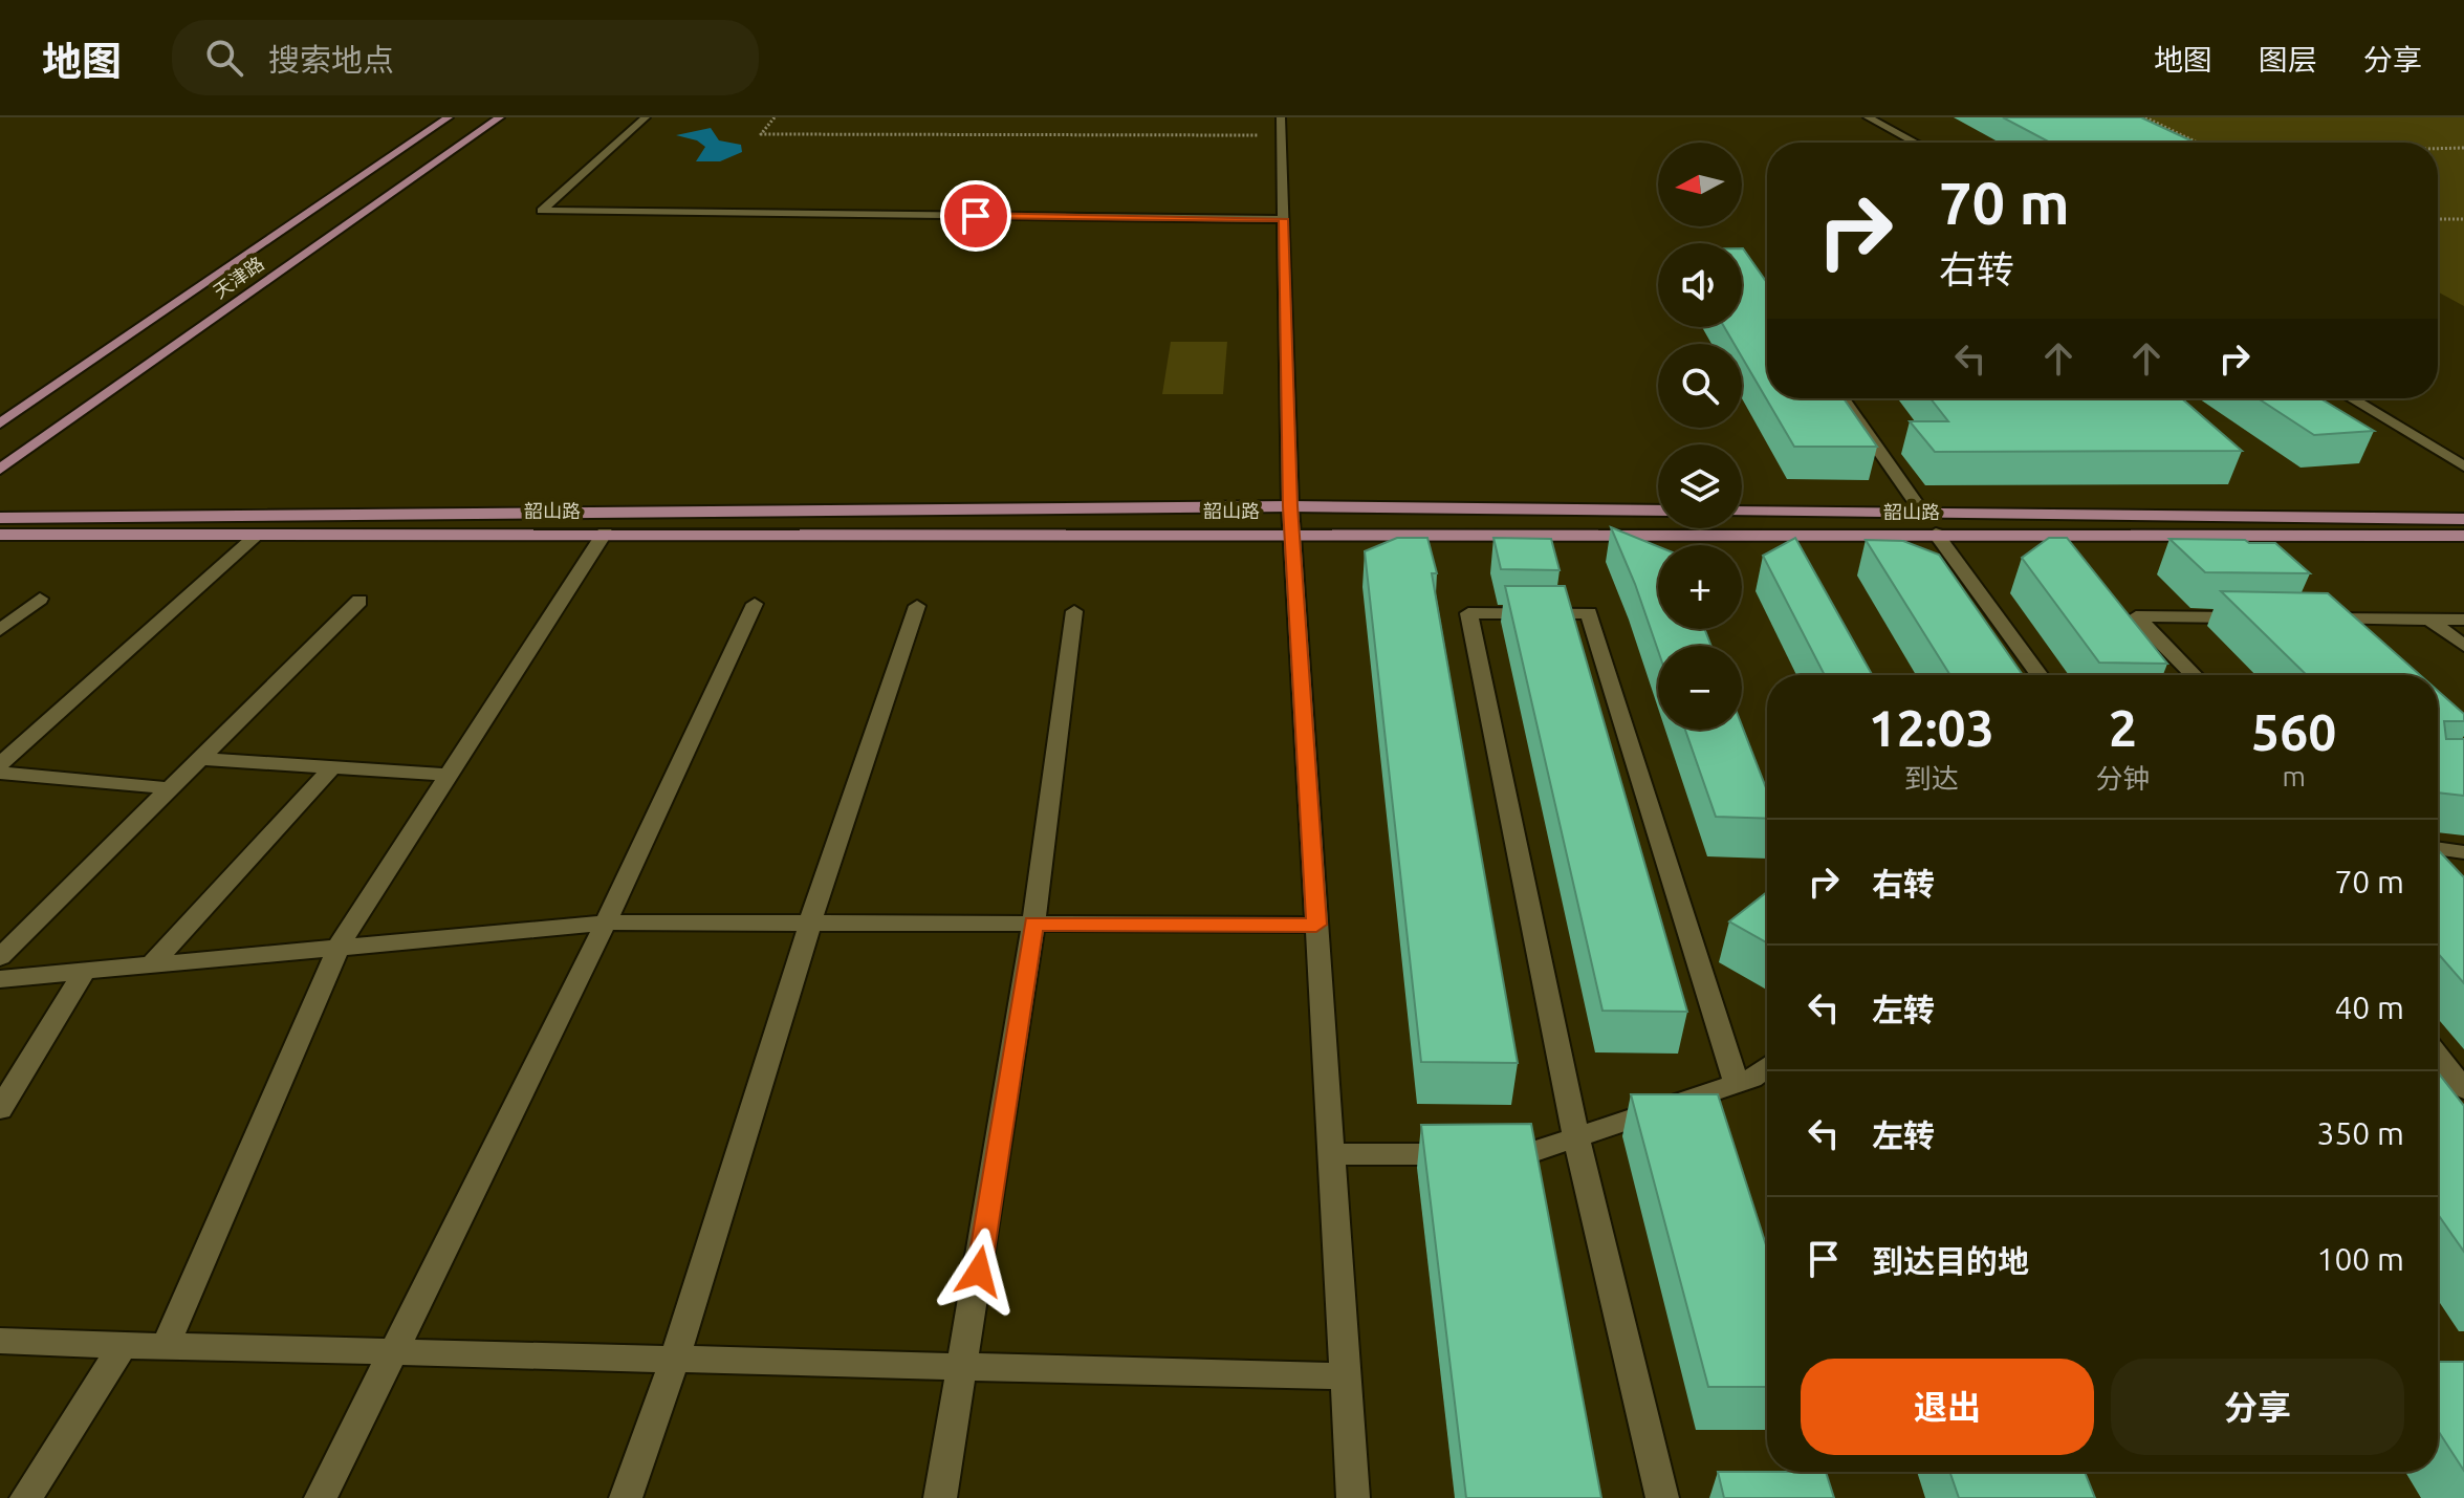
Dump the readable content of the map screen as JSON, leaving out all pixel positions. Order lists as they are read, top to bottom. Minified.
{"streets":{"main road":["天津路","韶山路"]},"north":"left","page":{"header":"地图","search":"搜索地点","nav":["地图","图层","分享"],"map_buttons":["+","−"],"turn":["70 m","右转"],"eta":["12:03","到达","2","分钟","560","m"],"list":[{"name":"右转","value":"70 m"},{"name":"左转","value":"40 m"},{"name":"左转","value":"350 m"},{"name":"到达目的地","value":"100 m"}],"buttons":["退出","分享"]}}
